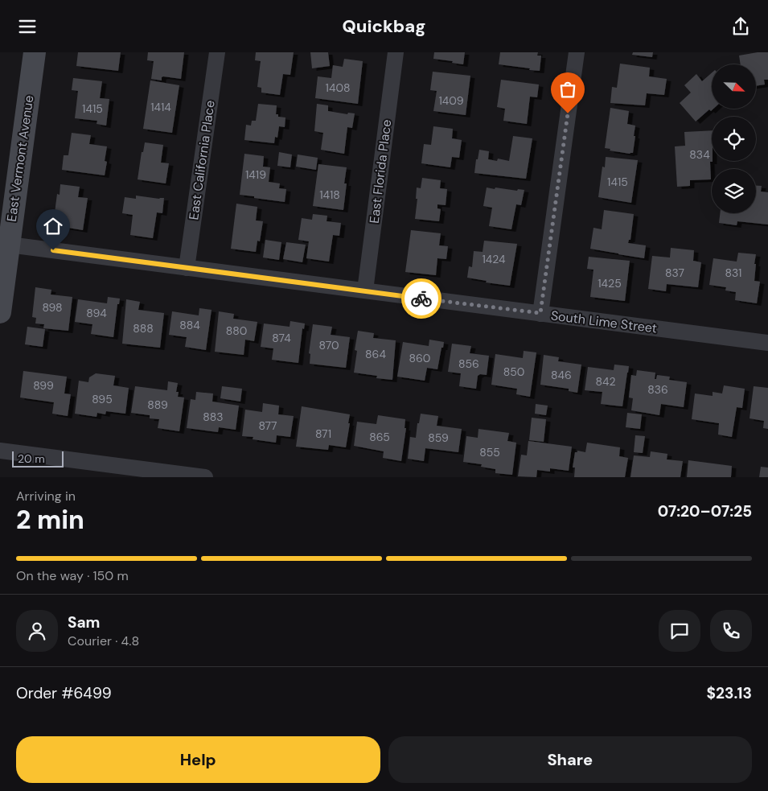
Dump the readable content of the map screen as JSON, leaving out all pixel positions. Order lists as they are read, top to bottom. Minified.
{"streets":{"street":["East Vermont Avenue","East California Place","East Florida Place","South Lime Street"]},"crossings":[["East Vermont Avenue","South Lime Street"],["East California Place","South Lime Street"],["East Florida Place","South Lime Street"]],"house_numbers":["1408","1409","1414","1415","834","1419","1415","1418","1424","837","831","1425","898","894","884","888","880","874","870","864","860","856","850","846","842","899","836","895","889","883","877","871","865","859","855"],"scale_bar":"20 m","north":"bottom right","page":{"header":"Quickbag","scale":"20 m","heading":["2 min","Arriving in","07:20–07:25"],"panel":["Sam","Courier · 4.8","Order #6499","$23.13"],"bar":"On the way · 150 m","buttons":["Help","Share"]}}
